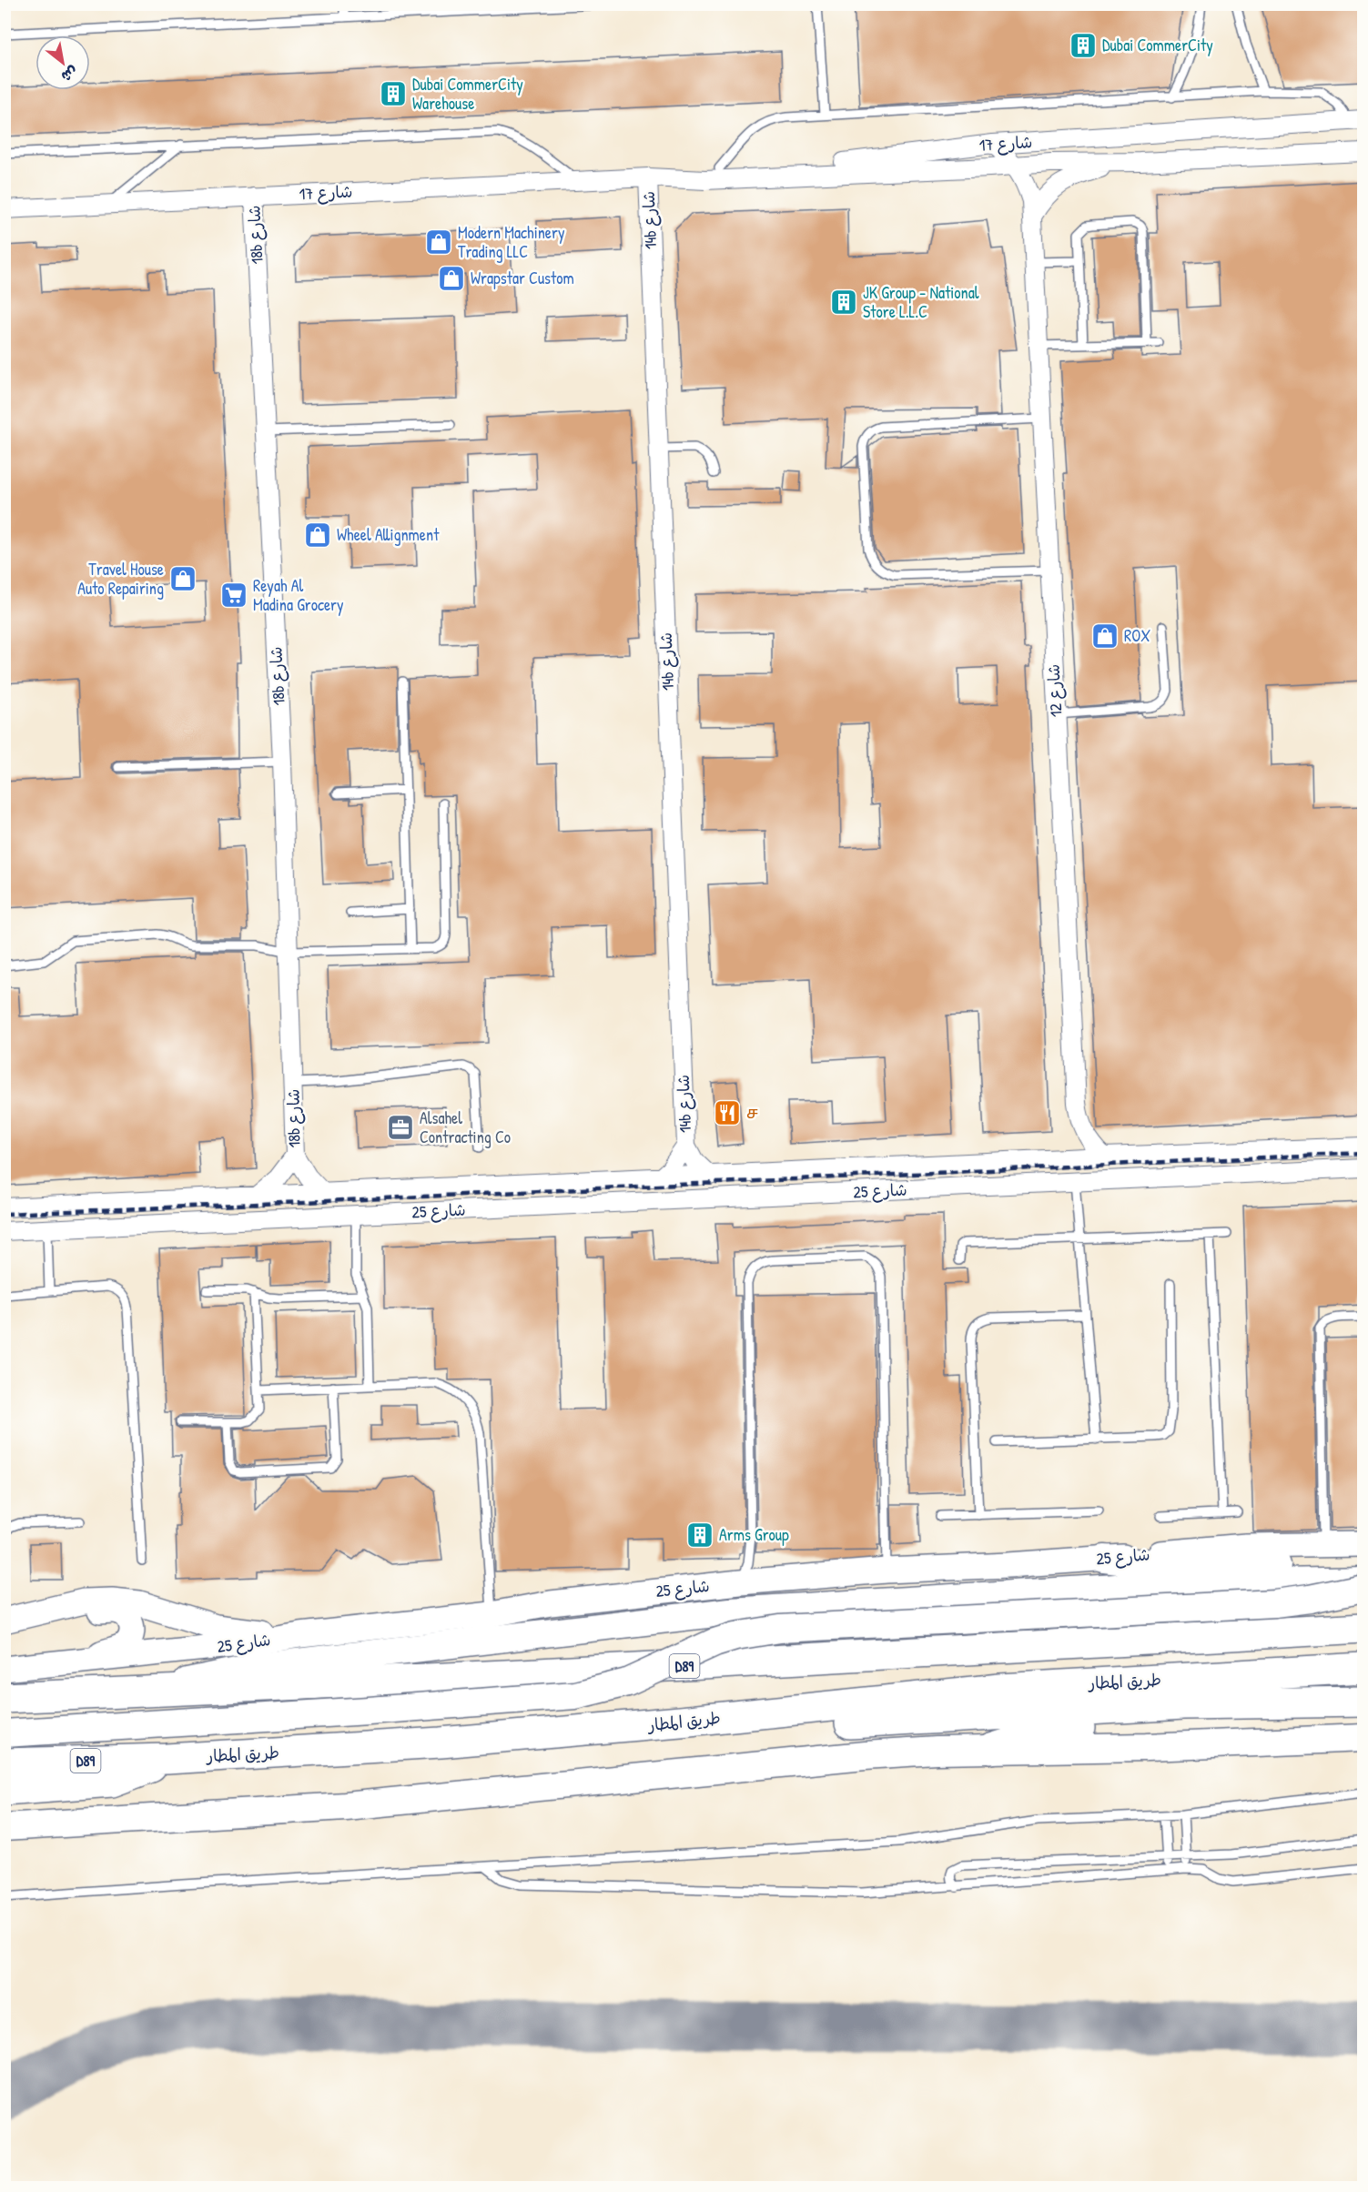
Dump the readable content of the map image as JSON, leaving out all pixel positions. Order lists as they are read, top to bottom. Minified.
{"streets":{"highway":["D89","طريق المطار"],"street":["شارع 17","14b شارع","18b شارع","شارع 12","شارع 25"]},"crossings":[["شارع 17","14b شارع"],["شارع 17","18b شارع"],["شارع 17","شارع 12"],["14b شارع","شارع 25"],["18b شارع","شارع 25"],["شارع 12","شارع 25"]],"places":{"building":["Dubai CommerCity","Dubai CommerCity Warehouse","JK Group - National Store L.L.C","Arms Group"],"shop":["Modern Machinery Trading LLC","Wrapstar Custom","Wheel Allignment","Travel House Auto Repairing","ROX"],"supermarket":["Reyah Al Madina Grocery"],"restaurant":["ச"],"office":["Alsahel Contracting Co"]},"north":"bottom right"}
